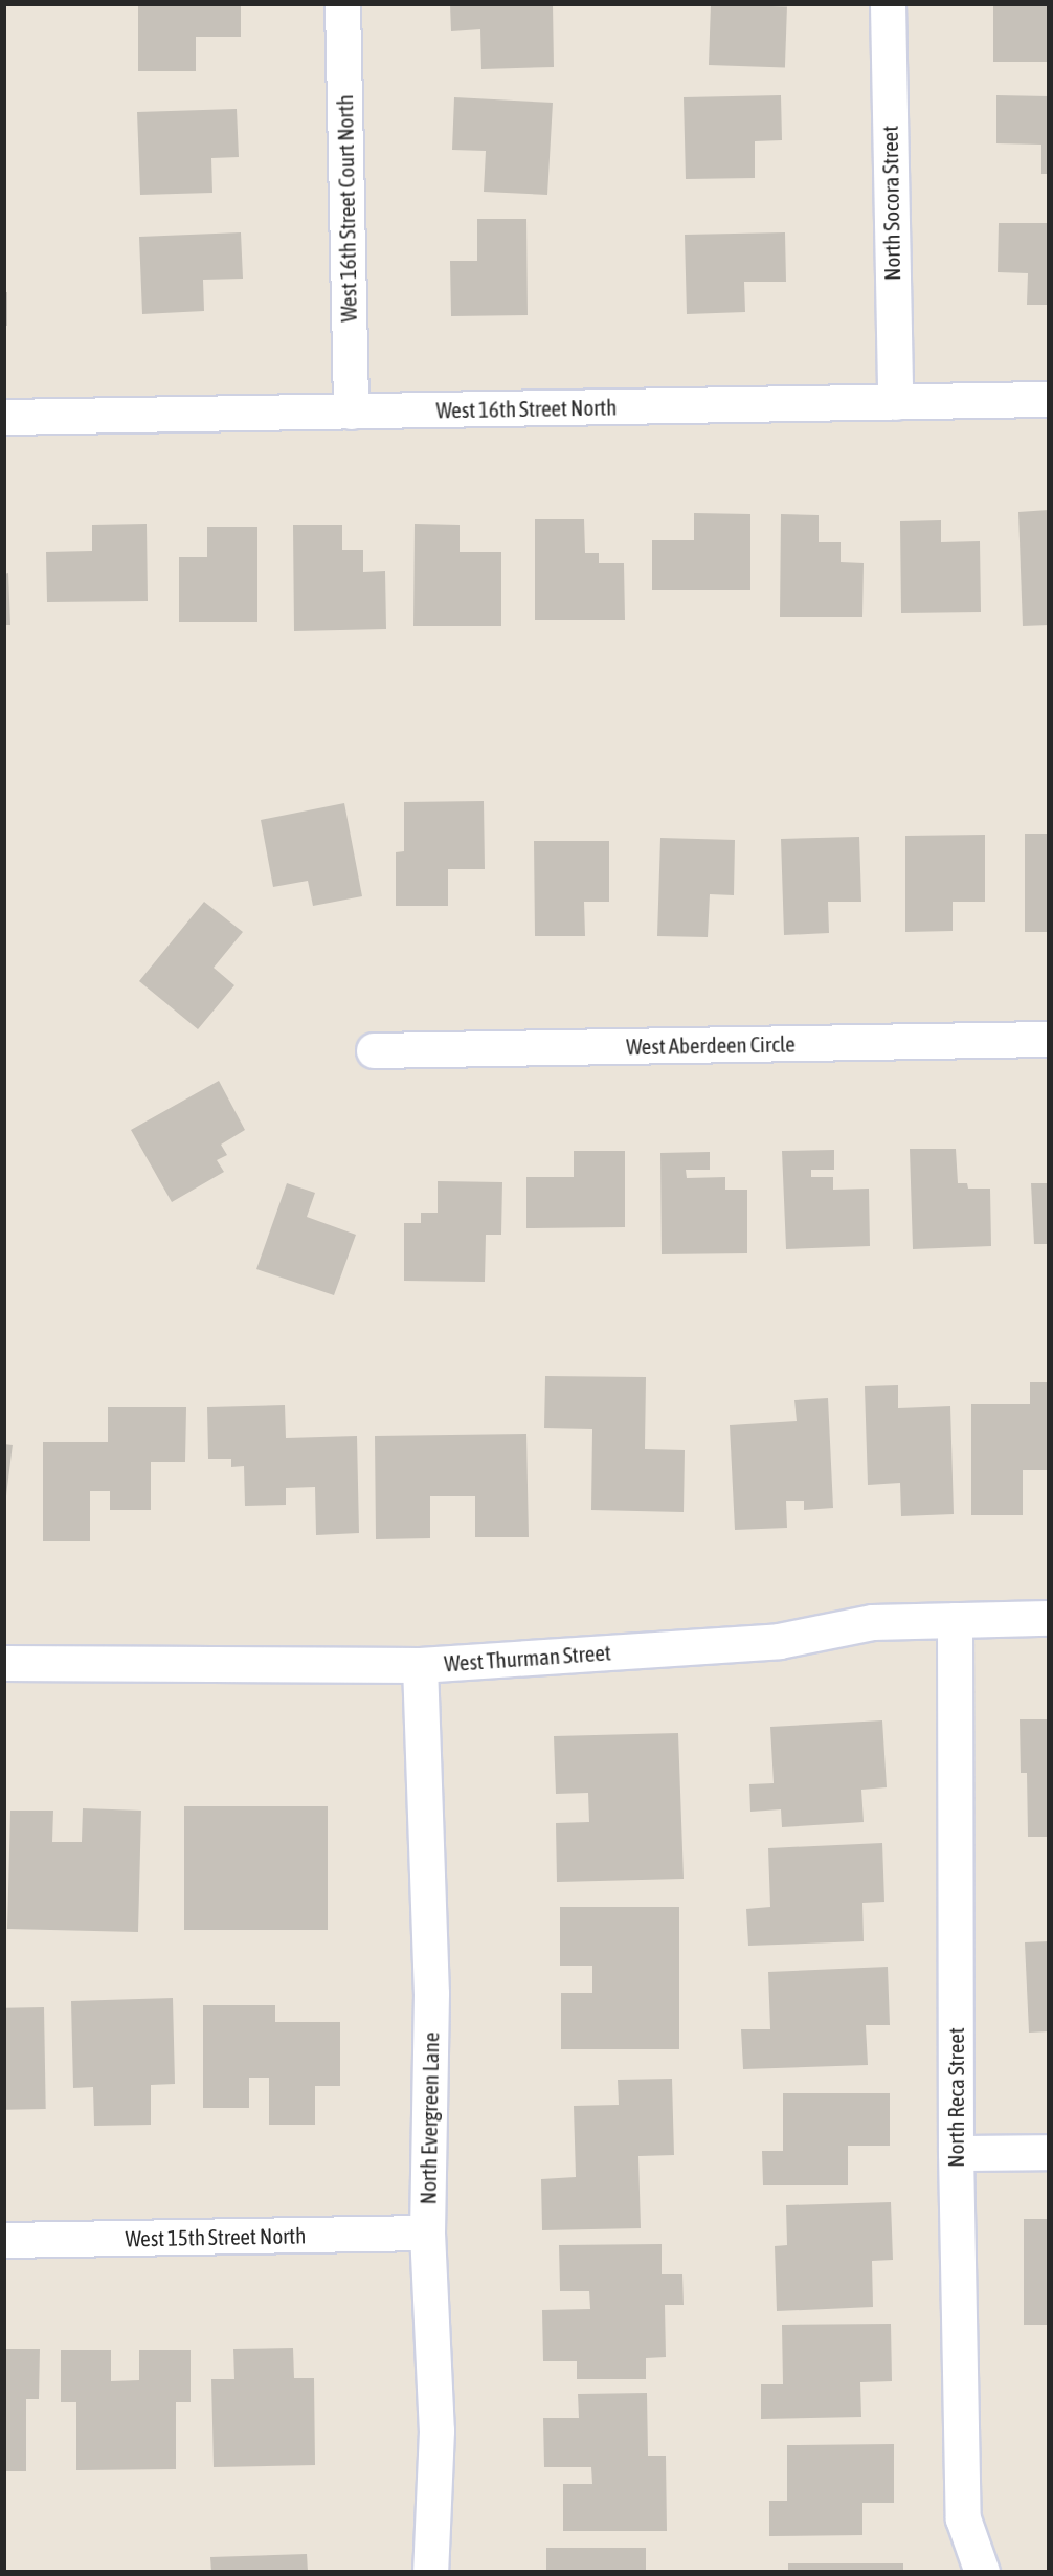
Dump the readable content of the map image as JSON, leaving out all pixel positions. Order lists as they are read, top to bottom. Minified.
{"streets":{"street":["North Socora Street","West 16th Street Court North","West 16th Street North","West Aberdeen Circle","West Thurman Street","North Reca Street","North Evergreen Lane","West 15th Street North"]},"crossings":[["North Socora Street","West 16th Street North"],["West 16th Street Court North","West 16th Street North"],["West Thurman Street","North Reca Street"],["West Thurman Street","North Evergreen Lane"],["North Evergreen Lane","West 15th Street North"]]}
